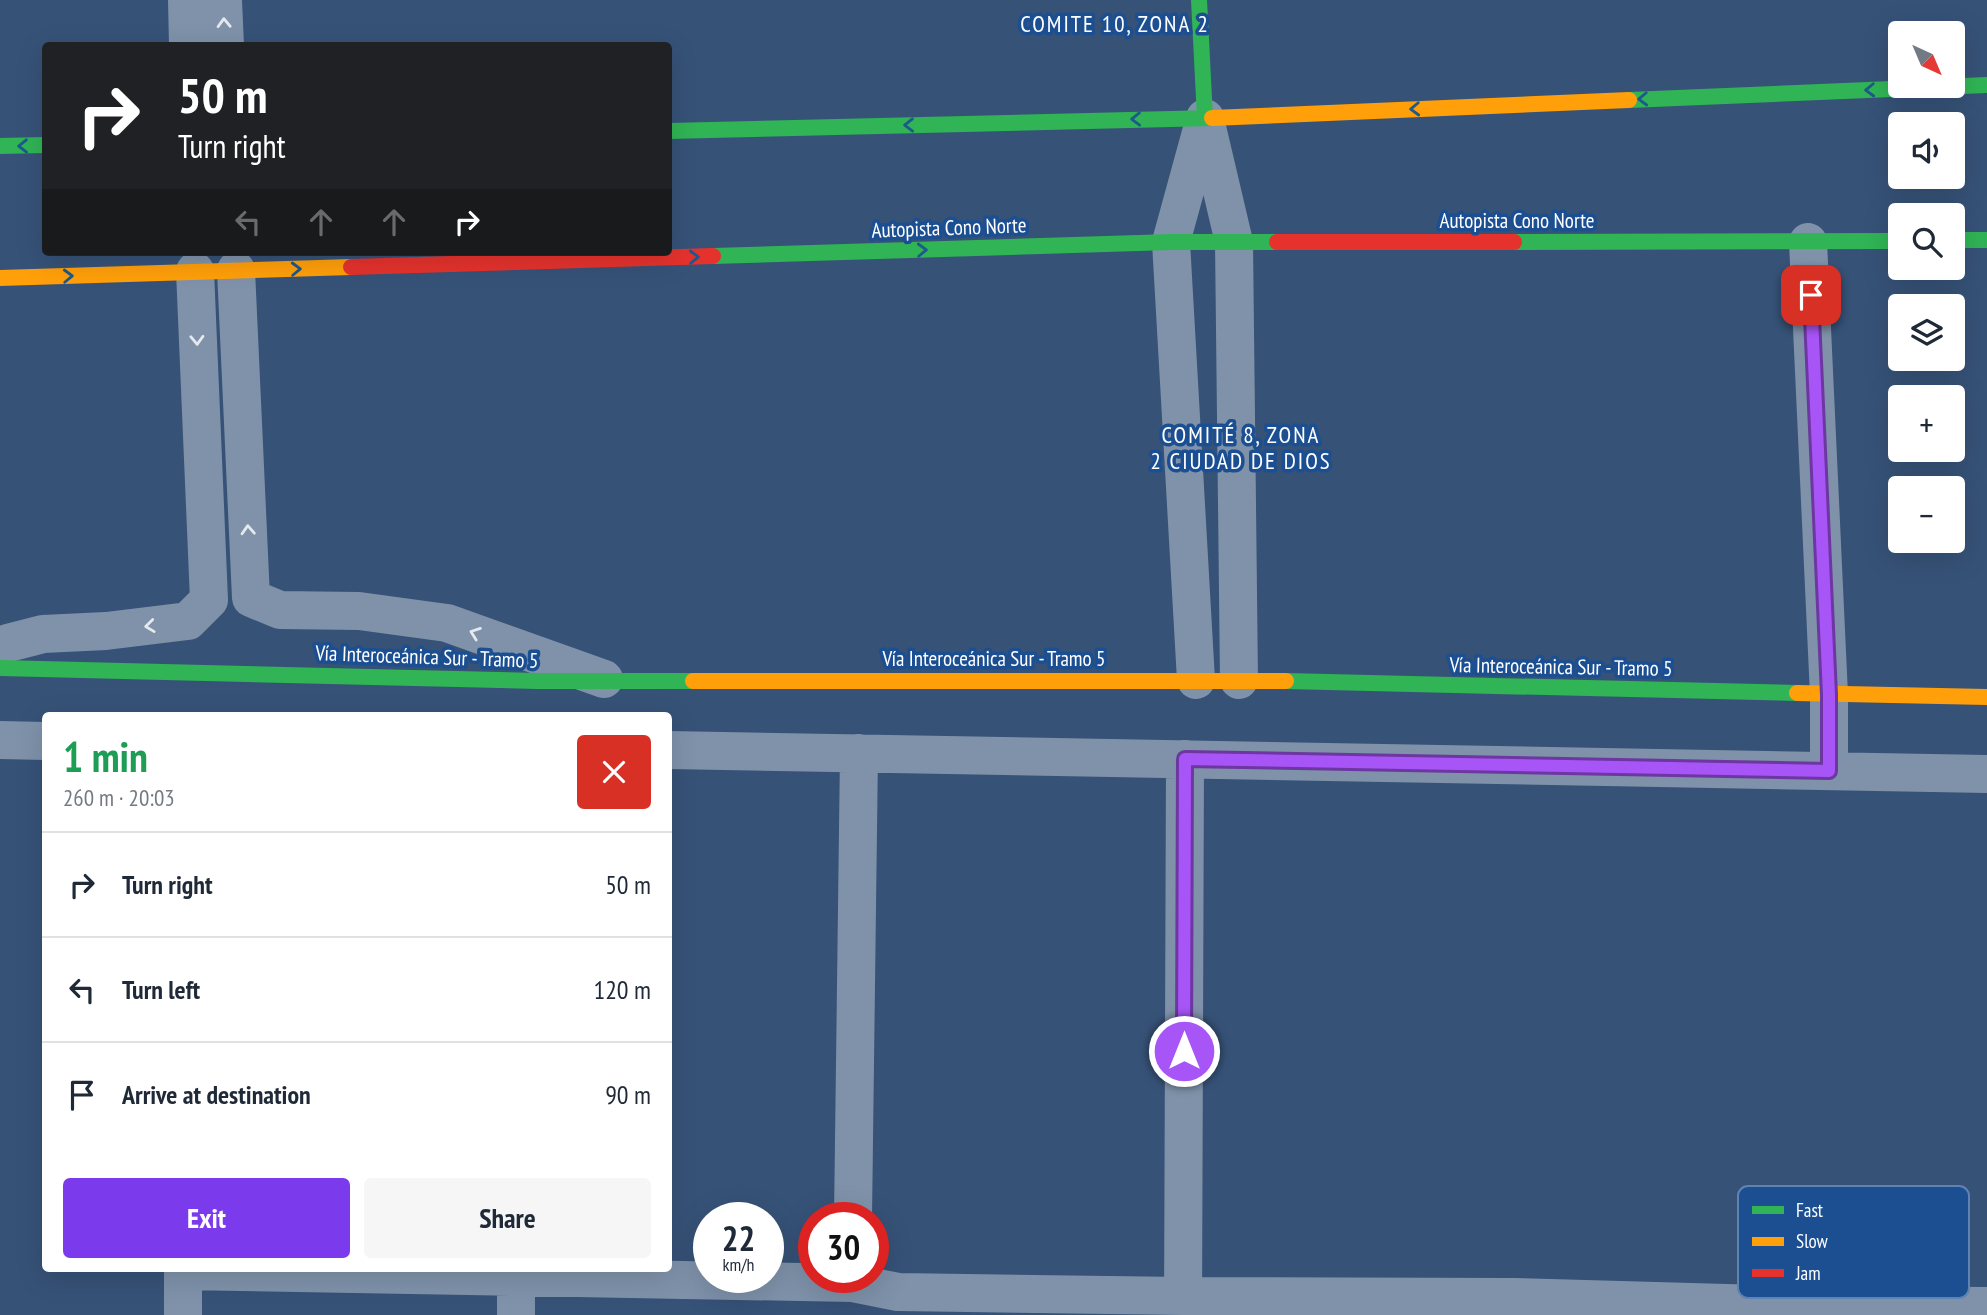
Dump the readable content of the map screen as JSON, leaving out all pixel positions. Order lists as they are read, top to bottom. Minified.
{"streets":{"main road":["Autopista Cono Norte","Vía Interoceánica Sur - Tramo 5"]},"districts":["COMITE 10, ZONA 2","COMITÉ 8, ZONA 2 CIUDAD DE DIOS"],"legend":["Fast","Slow","Jam"],"north":"bottom right","page":{"map_buttons":["+","−"],"turn":["50 m","Turn right"],"heading":["1 min","260 m · 20:03"],"list":[{"name":"Turn right","value":"50 m"},{"name":"Turn left","value":"120 m"},{"name":"Arrive at destination","value":"90 m"}],"buttons":["Exit","Share"],"speed":"22 km/h","limit":"30"}}
